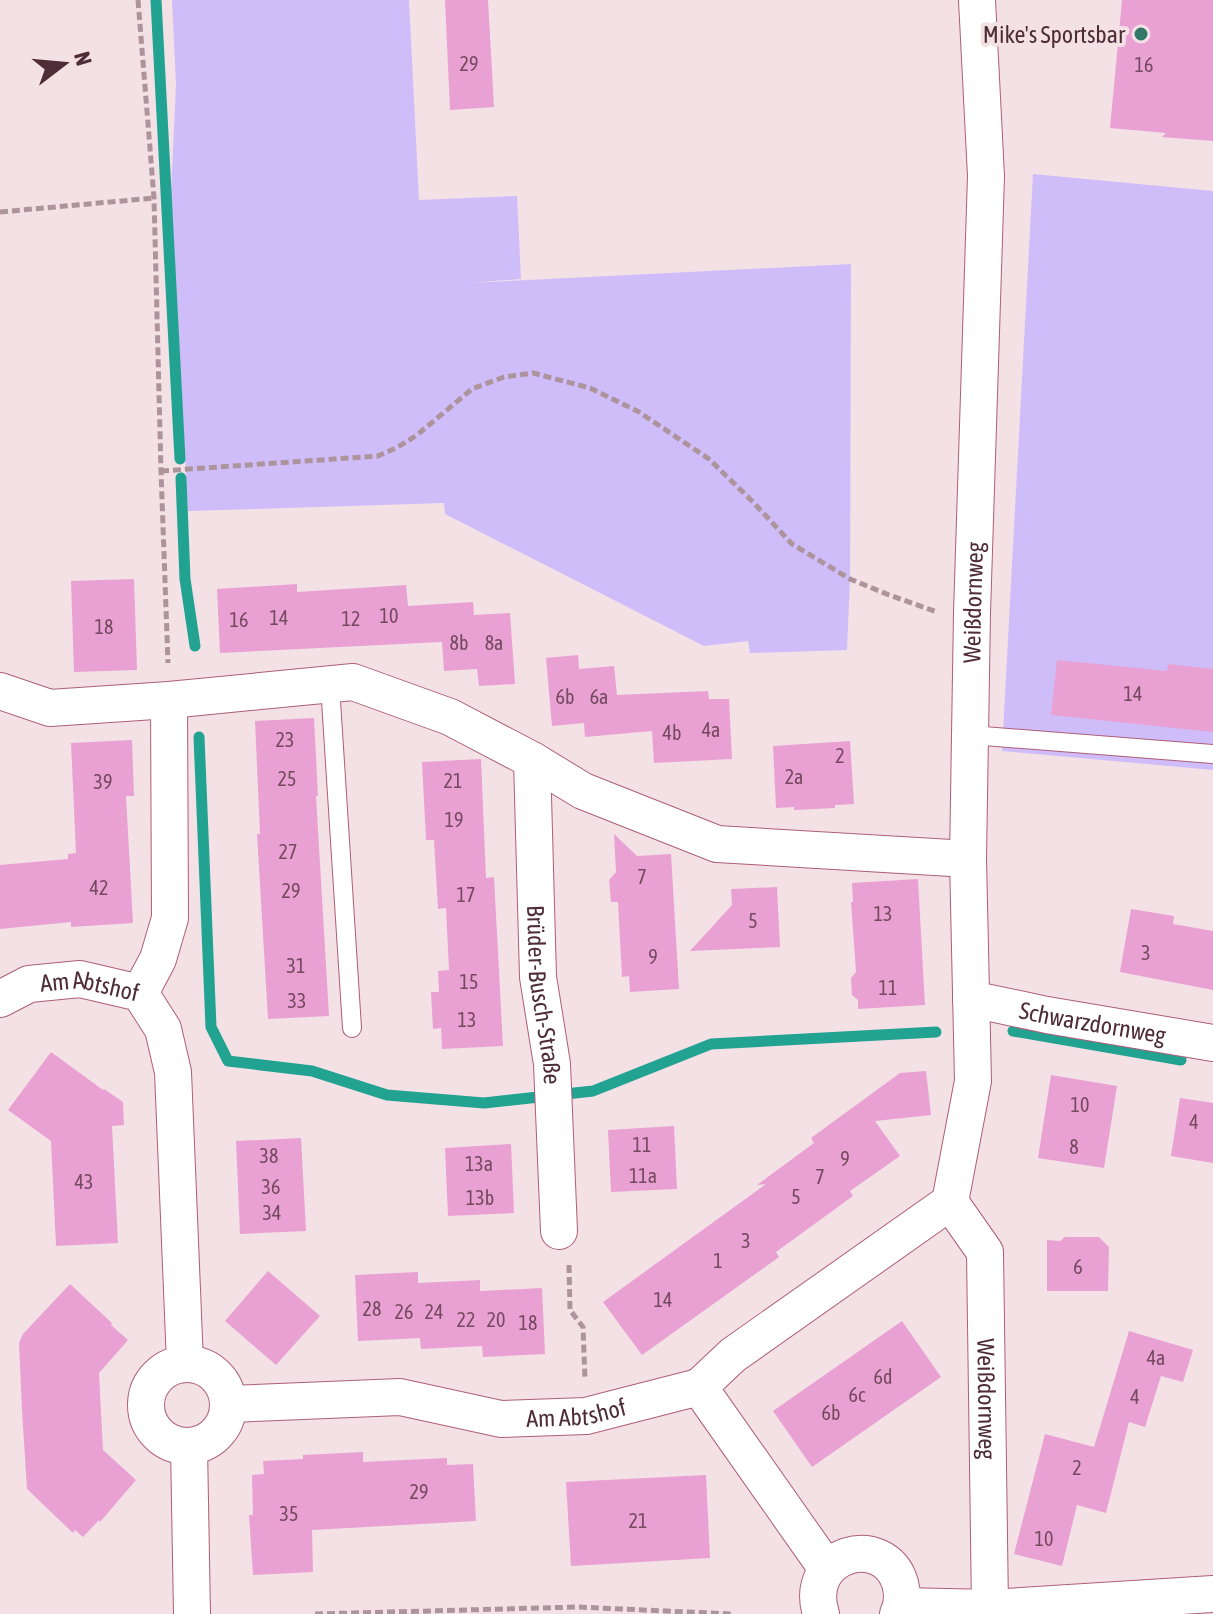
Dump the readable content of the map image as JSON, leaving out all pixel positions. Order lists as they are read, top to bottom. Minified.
{"streets":{"street":["Weißdornweg","Am Abtshof","Brüder-Busch-Straße","Schwarzdornweg"]},"crossings":[["Weißdornweg","Schwarzdornweg"]],"places":["Mike's Sportsbar"],"house_numbers":["29","16","10","14","12","16","18","8b","8a","14","6b","6a","4a","4b","23","2","2a","25","21","39","19","27","7","42","29","17","13","5","3","9","31","15","11","33","13","10","4","11","8","38","9","13a","11a","7","43","36","5","13b","34","3","1","6","14","28","26","24","22","20","18","4a","6d","6c","4","6b","2","29","35","21","10"],"north":"right"}
